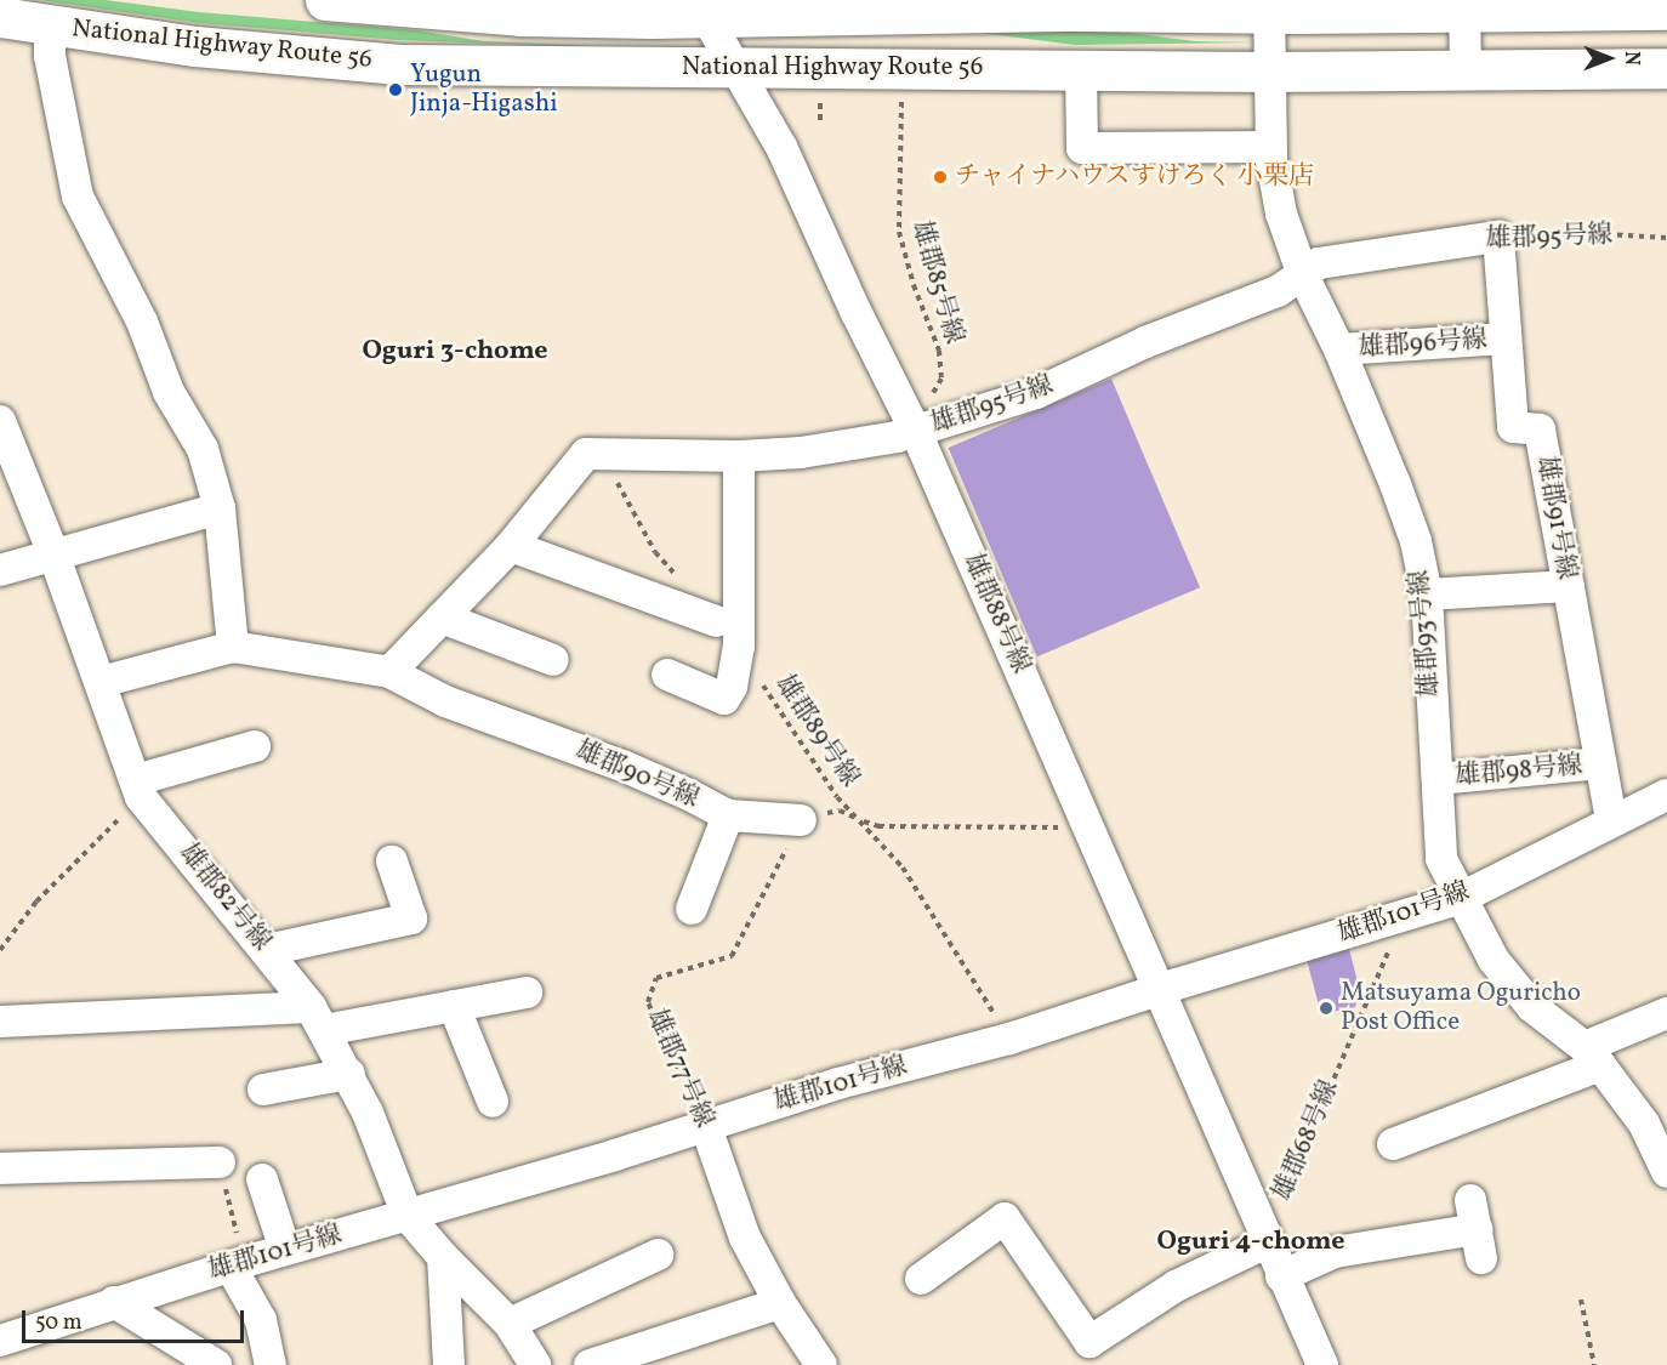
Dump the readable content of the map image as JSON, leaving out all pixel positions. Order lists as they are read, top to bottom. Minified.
{"streets":{"highway":["National Highway Route 56"],"street":["雄郡95号線","雄郡96号線","雄郡91号線","雄郡88号線","雄郡93号線","雄郡98号線","雄郡90号線","雄郡82号線","雄郡101号線","雄郡77号線"],"path":["雄郡85号線","雄郡89号線","雄郡68号線"]},"crossings":[["National Highway Route 56","雄郡88号線"],["National Highway Route 56","雄郡93号線"],["雄郡95号線","雄郡85号線"],["雄郡95号線","雄郡91号線"],["雄郡95号線","雄郡88号線"],["雄郡95号線","雄郡93号線"],["雄郡85号線","雄郡88号線"],["雄郡96号線","雄郡91号線"],["雄郡96号線","雄郡93号線"],["雄郡91号線","雄郡98号線"],["雄郡91号線","雄郡101号線"],["雄郡88号線","雄郡101号線"],["雄郡88号線","雄郡68号線"],["雄郡93号線","雄郡98号線"],["雄郡93号線","雄郡101号線"],["雄郡89号線","雄郡101号線"],["雄郡90号線","雄郡82号線"],["雄郡90号線","雄郡77号線"],["雄郡82号線","雄郡101号線"],["雄郡101号線","雄郡77号線"],["雄郡101号線","雄郡68号線"]],"districts":["Oguri 3-chome","Oguri 4-chome"],"places":["Yugun Jinja-Higashi","チャイナハウスすけろく 小栗店","Matsuyama Oguricho Post Office"],"scale_bar":"50 m","north":"right"}
